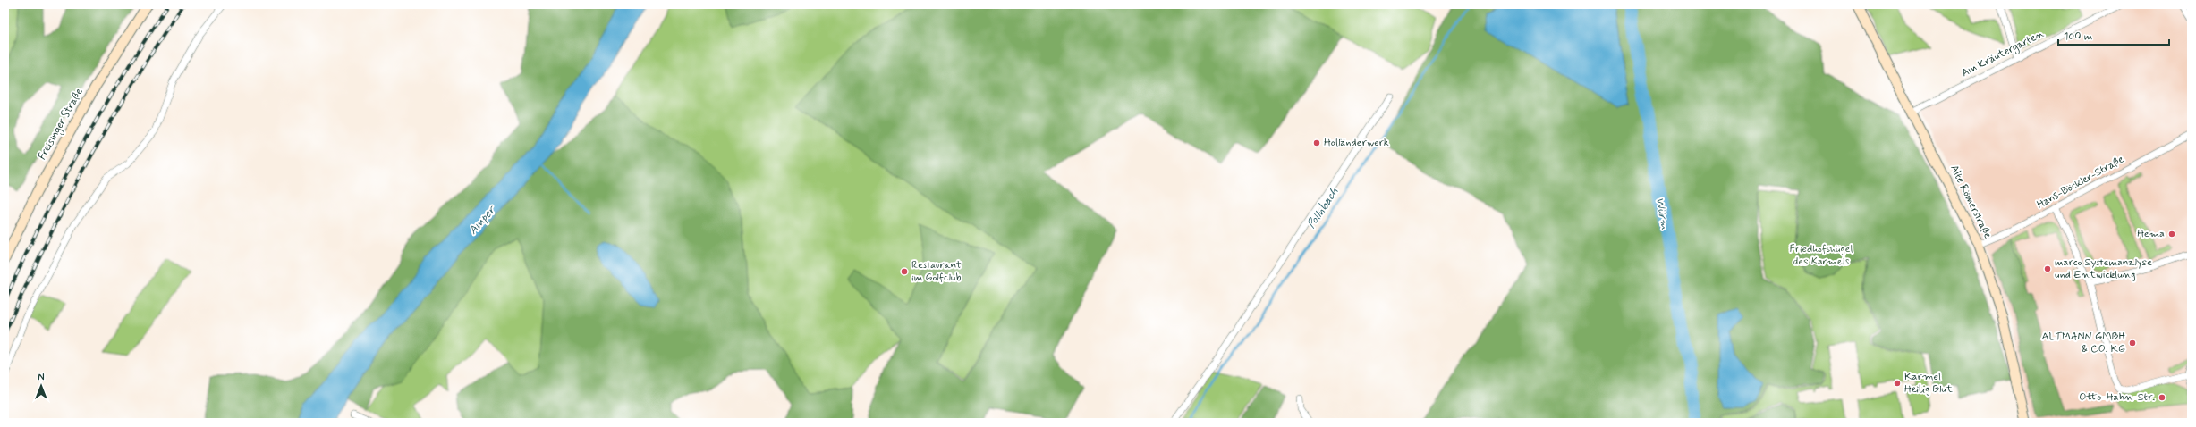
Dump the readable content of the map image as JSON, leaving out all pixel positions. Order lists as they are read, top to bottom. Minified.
{"streets":{"main road":["Freisinger Straße","Alte Römerstraße"],"street":["Am Kräutergarten","Hans-Böckler-Straße"]},"crossings":[["Am Kräutergarten","Alte Römerstraße"],["Hans-Böckler-Straße","Alte Römerstraße"]],"water":["Pollnbach","Würm","Amper"],"parks":["Friedhofshügel des Karmels"],"places":["Holländerwerk","Hema","marco Systemanalyse und Entwicklung","Restaurant im Golfclub","ALTMANN GMBH & CO. KG","Karmel Heilig Blut","Otto-Hahn-Str."],"scale_bar":"100 m","north":"top"}
